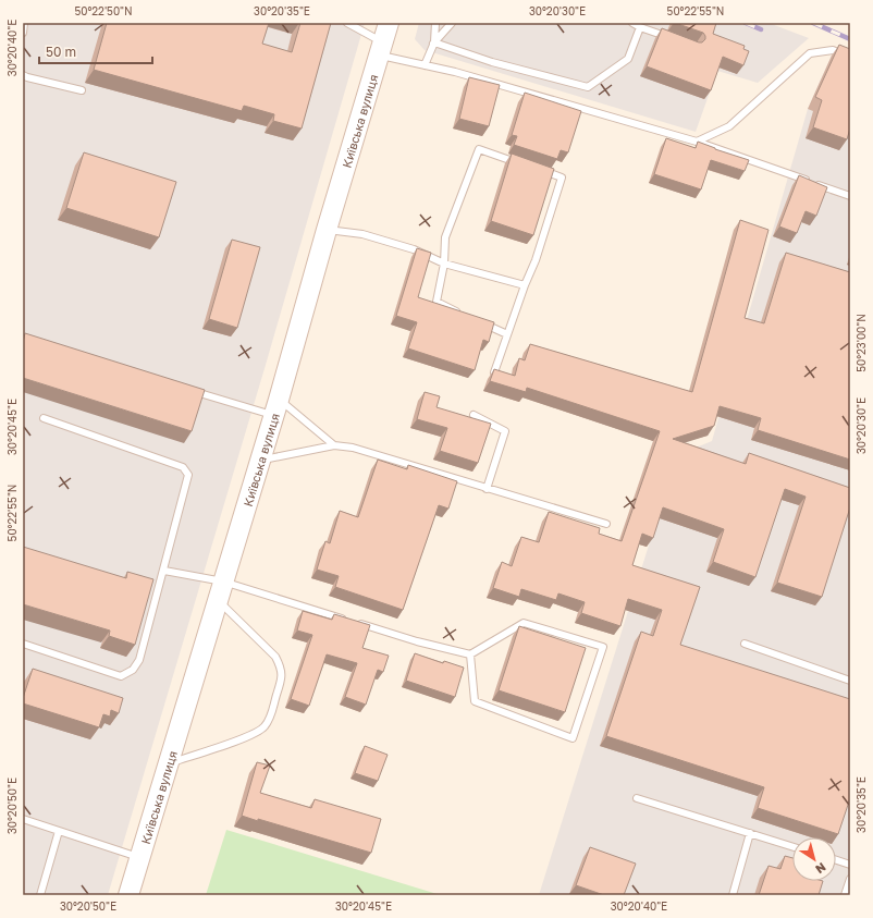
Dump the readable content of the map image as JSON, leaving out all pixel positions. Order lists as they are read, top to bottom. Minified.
{"streets":{"main road":["Київська вулиця"]},"scale_bar":"50 m","north":"bottom right","coordinates":["50°22'50\"N","30°20'35\"E","30°20'30\"E","50°22'55\"N","30°20'40\"E","50°23'00\"N","30°20'45\"E","30°20'50\"E"]}
